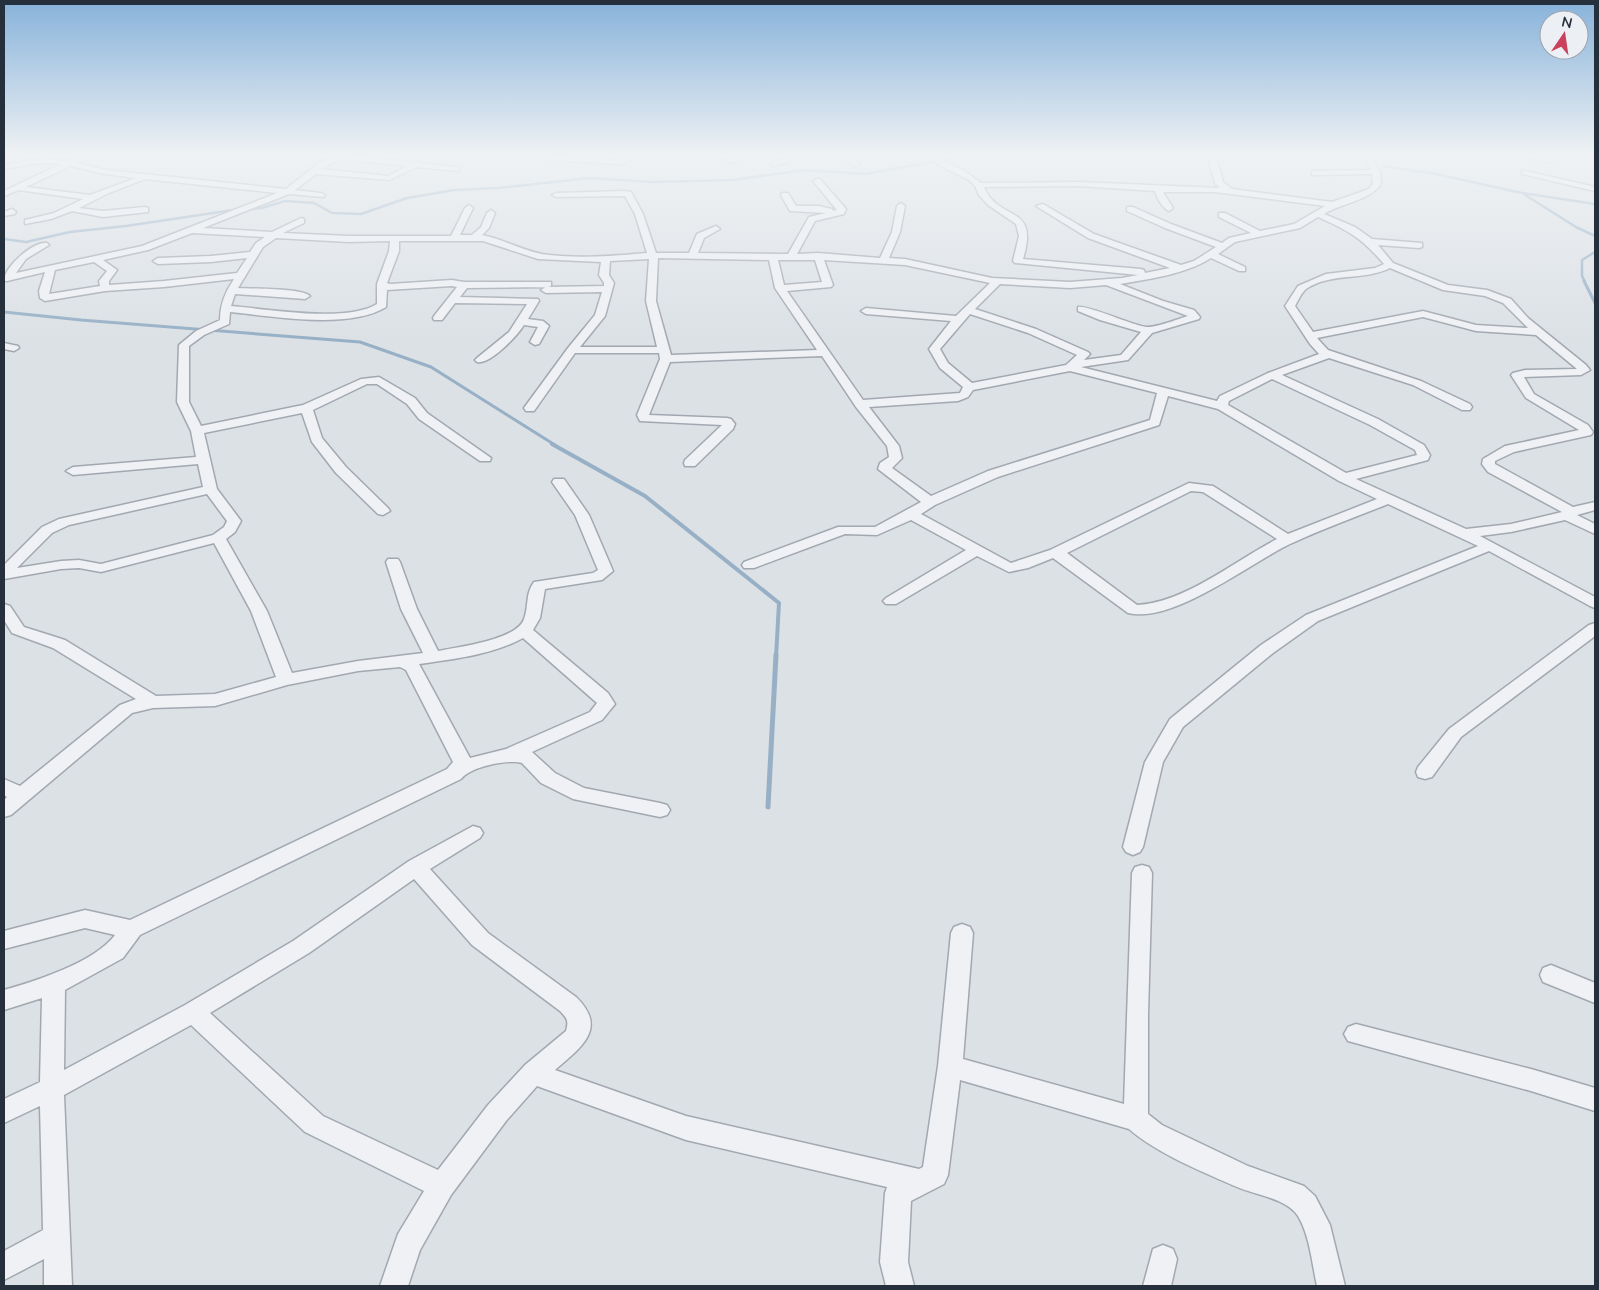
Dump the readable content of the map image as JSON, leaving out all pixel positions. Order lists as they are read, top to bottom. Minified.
{"north":"top"}
